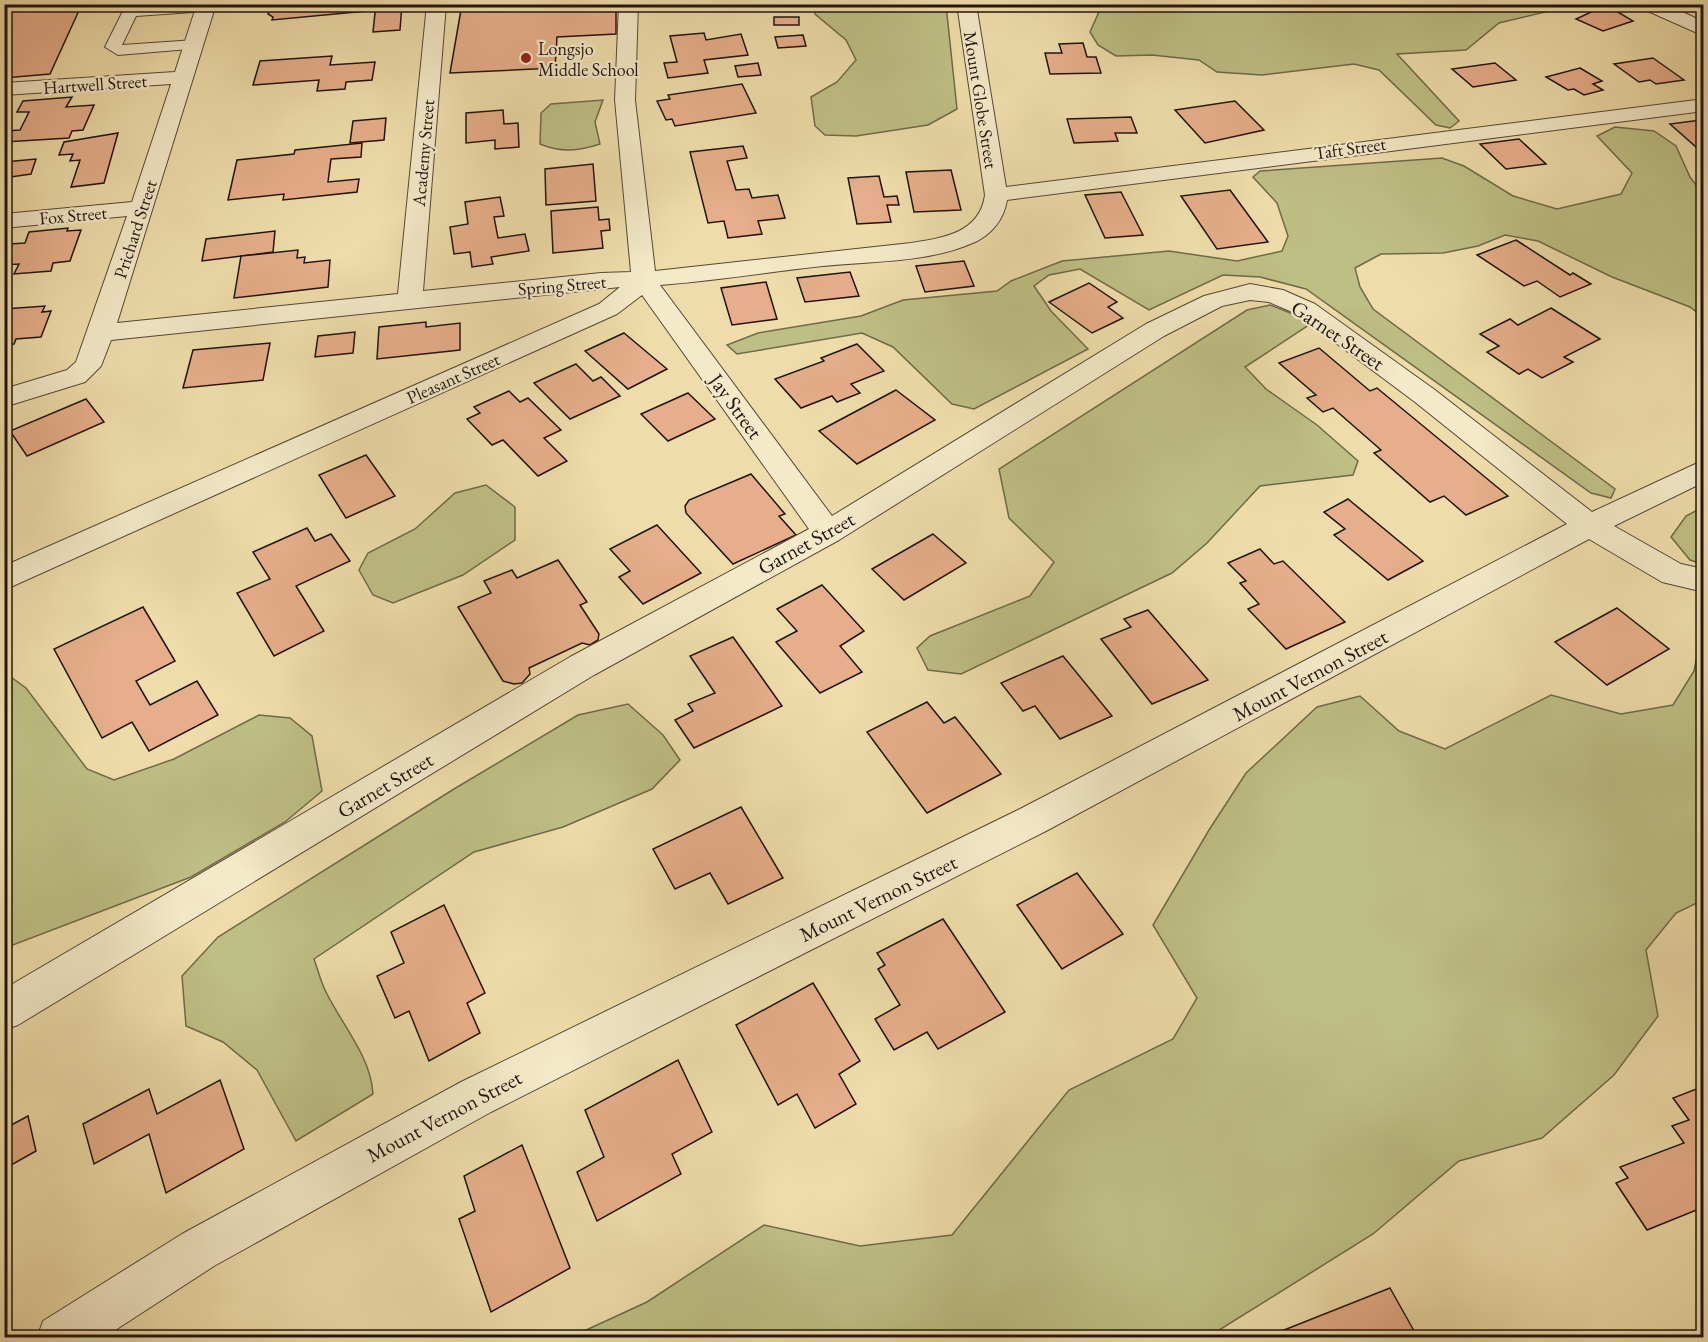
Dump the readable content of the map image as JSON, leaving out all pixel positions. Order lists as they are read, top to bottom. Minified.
{"streets":{"street":["Hartwell Street","Mount Globe Street","Taft Street","Academy Street","Fox Street","Prichard Street","Spring Street","Garnet Street","Pleasant Street","Jay Street","Mount Vernon Street"]},"crossings":[["Hartwell Street","Prichard Street"],["Mount Globe Street","Taft Street"],["Mount Globe Street","Spring Street"],["Taft Street","Spring Street"],["Academy Street","Spring Street"],["Fox Street","Prichard Street"],["Prichard Street","Spring Street"],["Spring Street","Pleasant Street"],["Spring Street","Jay Street"],["Garnet Street","Jay Street"],["Garnet Street","Mount Vernon Street"],["Pleasant Street","Jay Street"]],"places":["Longsjo Middle School"]}
